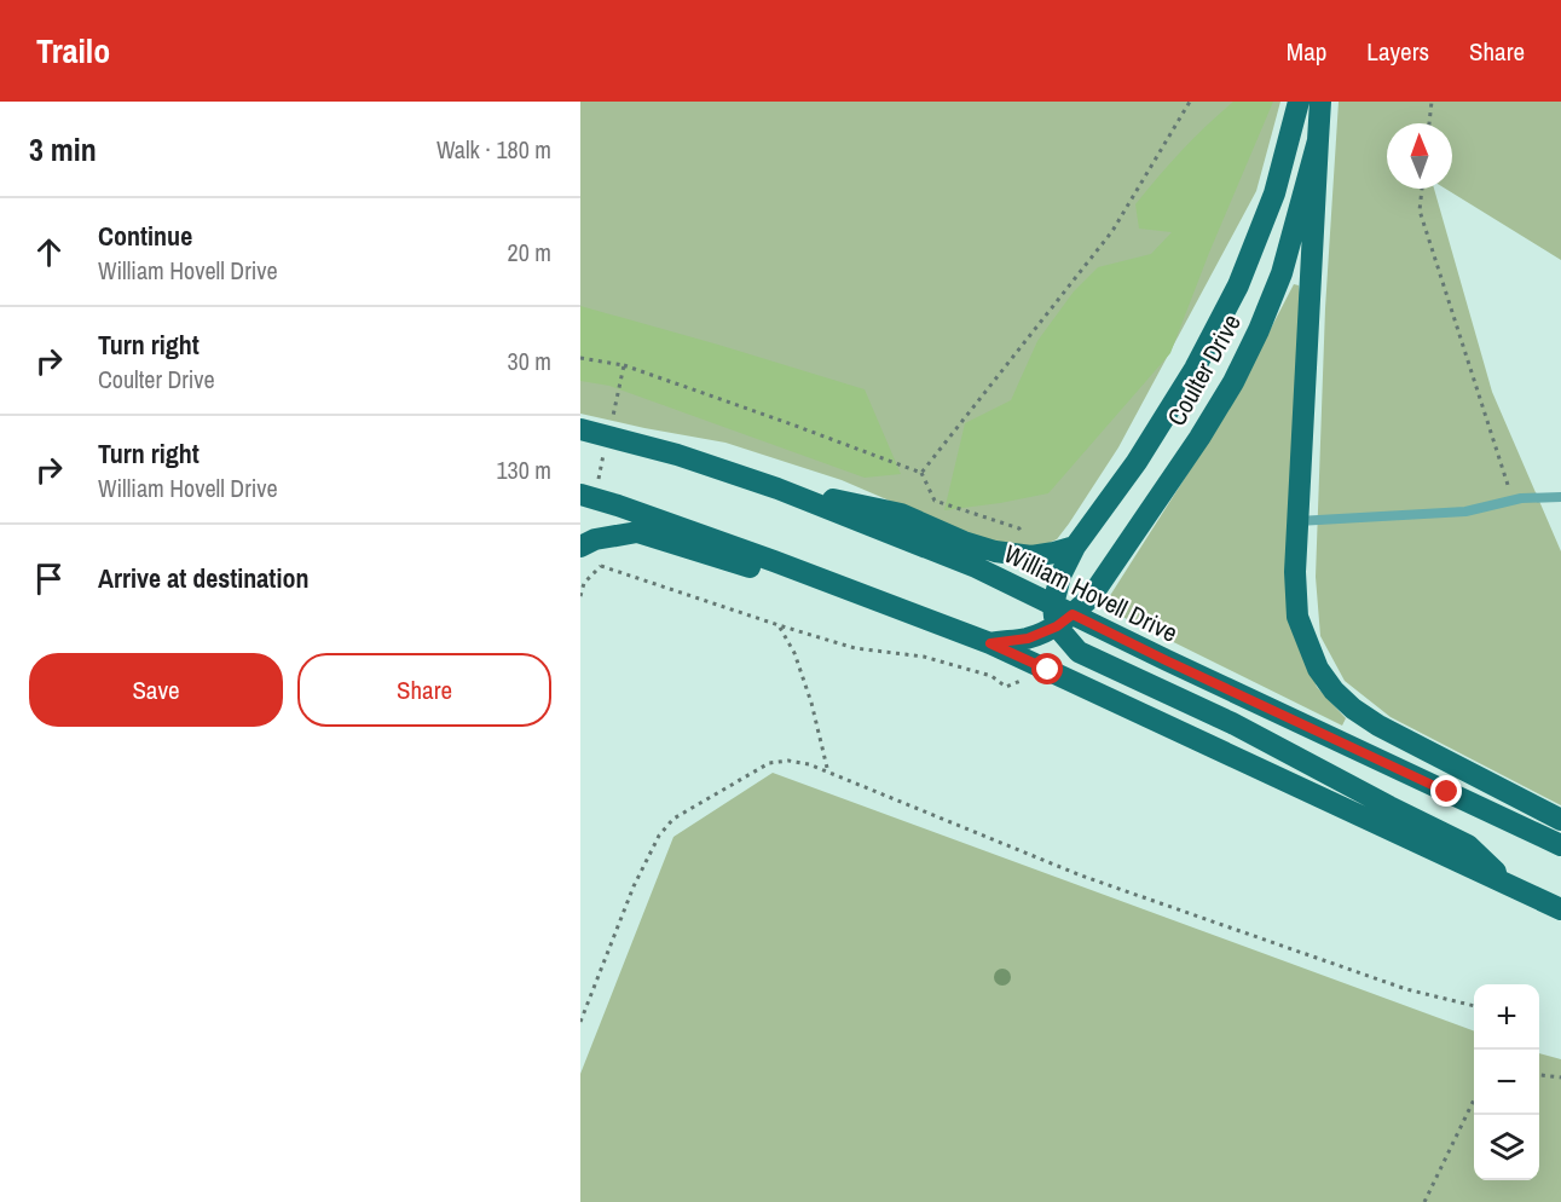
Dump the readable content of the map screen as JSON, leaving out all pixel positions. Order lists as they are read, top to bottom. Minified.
{"streets":{"main road":["Coulter Drive","William Hovell Drive"]},"crossings":[["Coulter Drive","William Hovell Drive"]],"north":"top","page":{"header":"Trailo","nav":["Map","Layers","Share"],"heading":["3 min","Walk · 180 m"],"list":[["Continue","William Hovell Drive","20 m"],["Turn right","Coulter Drive","30 m"],["Turn right","William Hovell Drive","130 m"],"Arrive at destination"],"buttons":["Save","Share"],"map_buttons":["+","−"]}}
